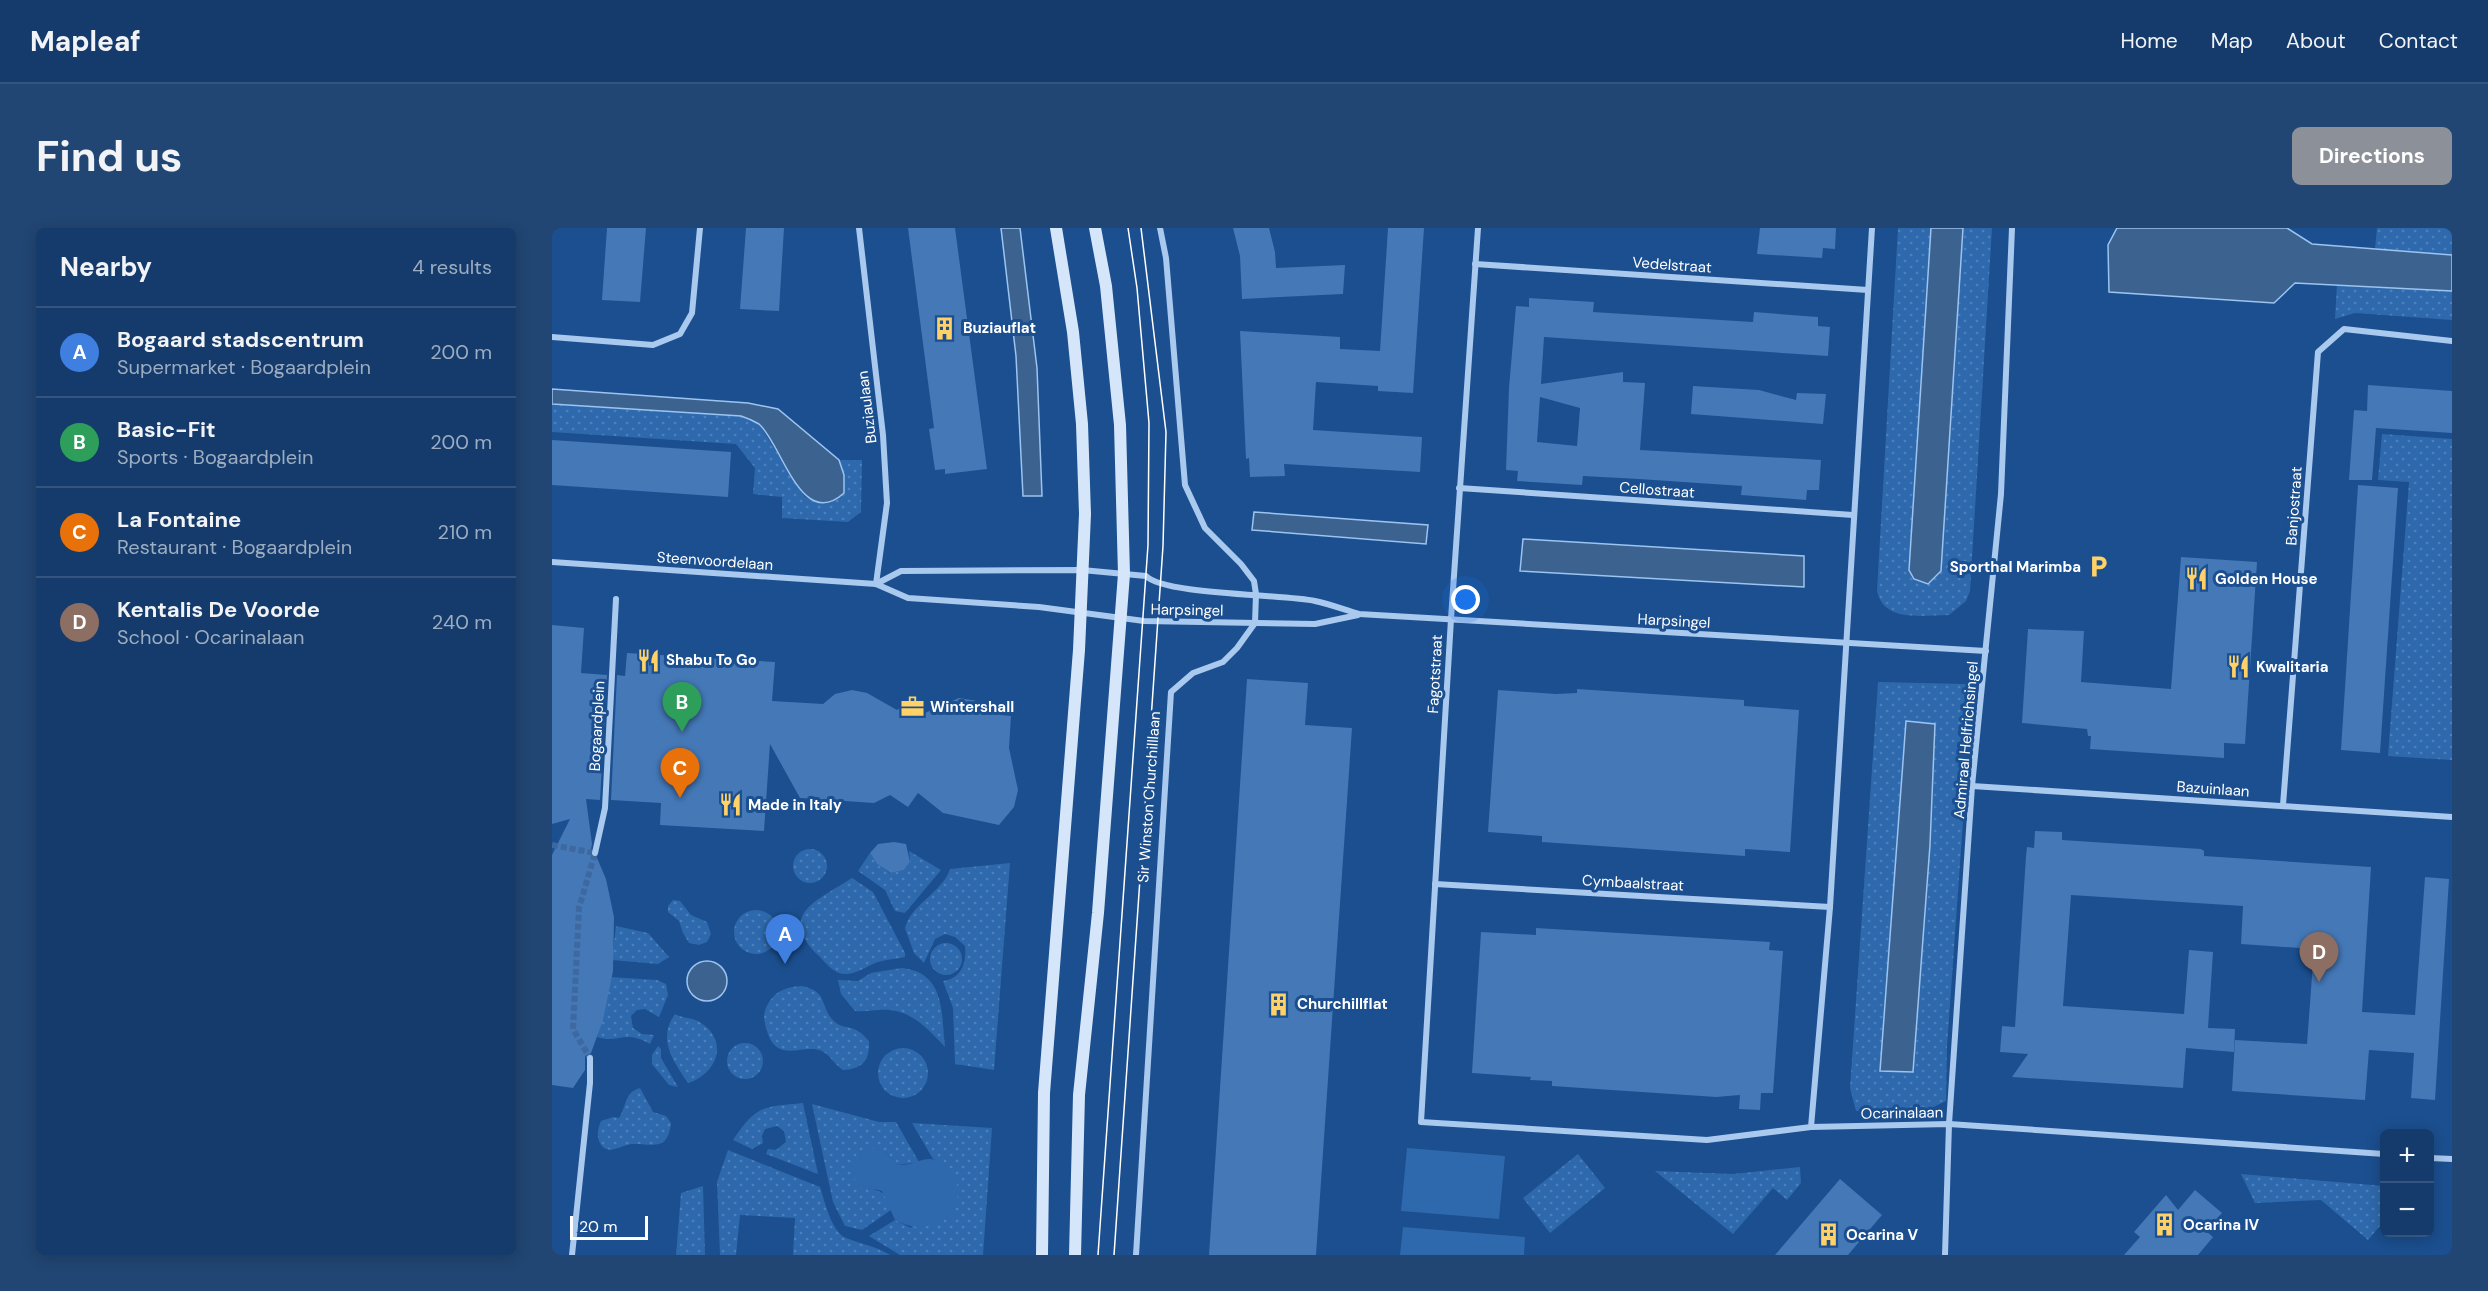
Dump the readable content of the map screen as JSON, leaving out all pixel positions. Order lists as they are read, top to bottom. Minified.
{"streets":{"street":["Vedelstraat","Buziaulaan","Cellostraat","Banjostraat","Steenvoordelaan","Harpsingel","Fagotstraat","Bogaardplein","Admiraal Helfrichsingel","Bazuinlaan","Sir Winston Churchilllaan","Cymbaalstraat","Ocarinalaan"]},"crossings":[["Vedelstraat","Fagotstraat"],["Buziaulaan","Steenvoordelaan"],["Cellostraat","Fagotstraat"],["Banjostraat","Bazuinlaan"],["Steenvoordelaan","Harpsingel"],["Harpsingel","Fagotstraat"],["Harpsingel","Admiraal Helfrichsingel"],["Harpsingel","Sir Winston Churchilllaan"],["Fagotstraat","Cymbaalstraat"],["Fagotstraat","Ocarinalaan"],["Admiraal Helfrichsingel","Bazuinlaan"],["Admiraal Helfrichsingel","Ocarinalaan"]],"places":{"building":["Buziauflat","Churchillflat","Ocarina IV","Ocarina V"],"parking":["Sporthal Marimba"],"restaurant":["Golden House","Shabu To Go","Kwalitaria","Made in Italy"],"office":["Wintershall"]},"scale_bar":"20 m","page":{"header":"Mapleaf","nav":["Home","Map","About","Contact"],"buttons":"Directions","title":"Find us","heading":["Nearby","4 results"],"list":[{"mark":"A","name":"Bogaard stadscentrum","note":"Supermarket · Bogaardplein","value":"200 m"},{"mark":"B","name":"Basic-Fit","note":"Sports · Bogaardplein","value":"200 m"},{"mark":"C","name":"La Fontaine","note":"Restaurant · Bogaardplein","value":"210 m"},{"mark":"D","name":"Kentalis De Voorde","note":"School · Ocarinalaan","value":"240 m"}],"pins":["B","C","A","D"],"map_buttons":["+","−"],"scale":"20 m"}}
